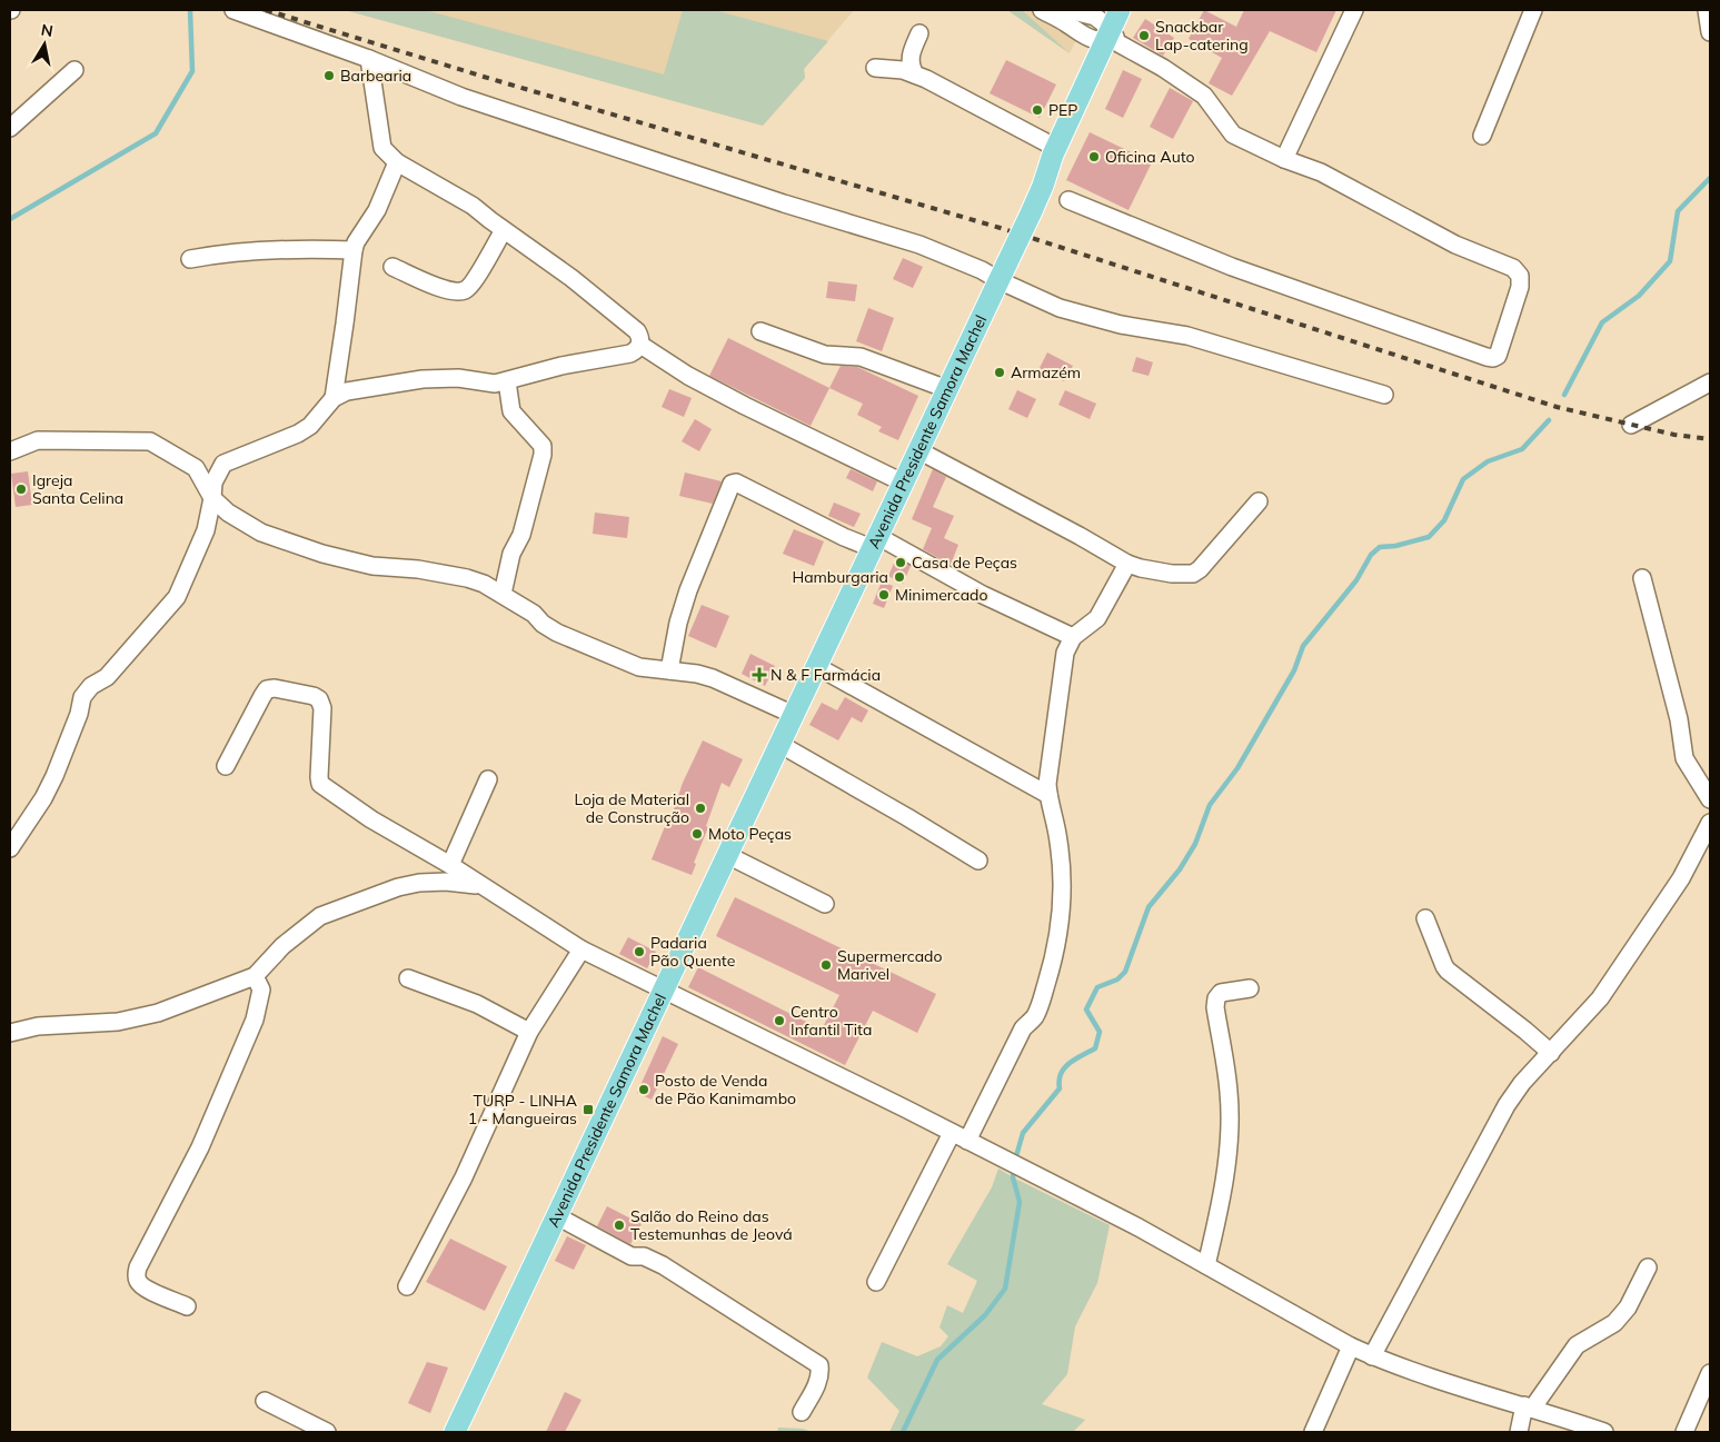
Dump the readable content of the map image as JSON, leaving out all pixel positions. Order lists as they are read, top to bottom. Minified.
{"streets":{"main road":["Avenida Presidente Samora Machel"]},"places":{"other":["Snackbar Lap-catering","Barbearia","PEP","Oficina Auto","Armazém","Igreja Santa Celina","Casa de Peças","Hamburgaria","Minimercado","Loja de Material de Construção","Moto Peças","Padaria Pão Quente","Supermercado Marivel","Centro Infantil Tita","Posto de Venda de Pão Kanimambo","Salão do Reino das Testemunhas de Jeová"],"health":["N & F Farmácia"],"transit":["TURP - LINHA 1 - Mangueiras"]},"north":"top"}
